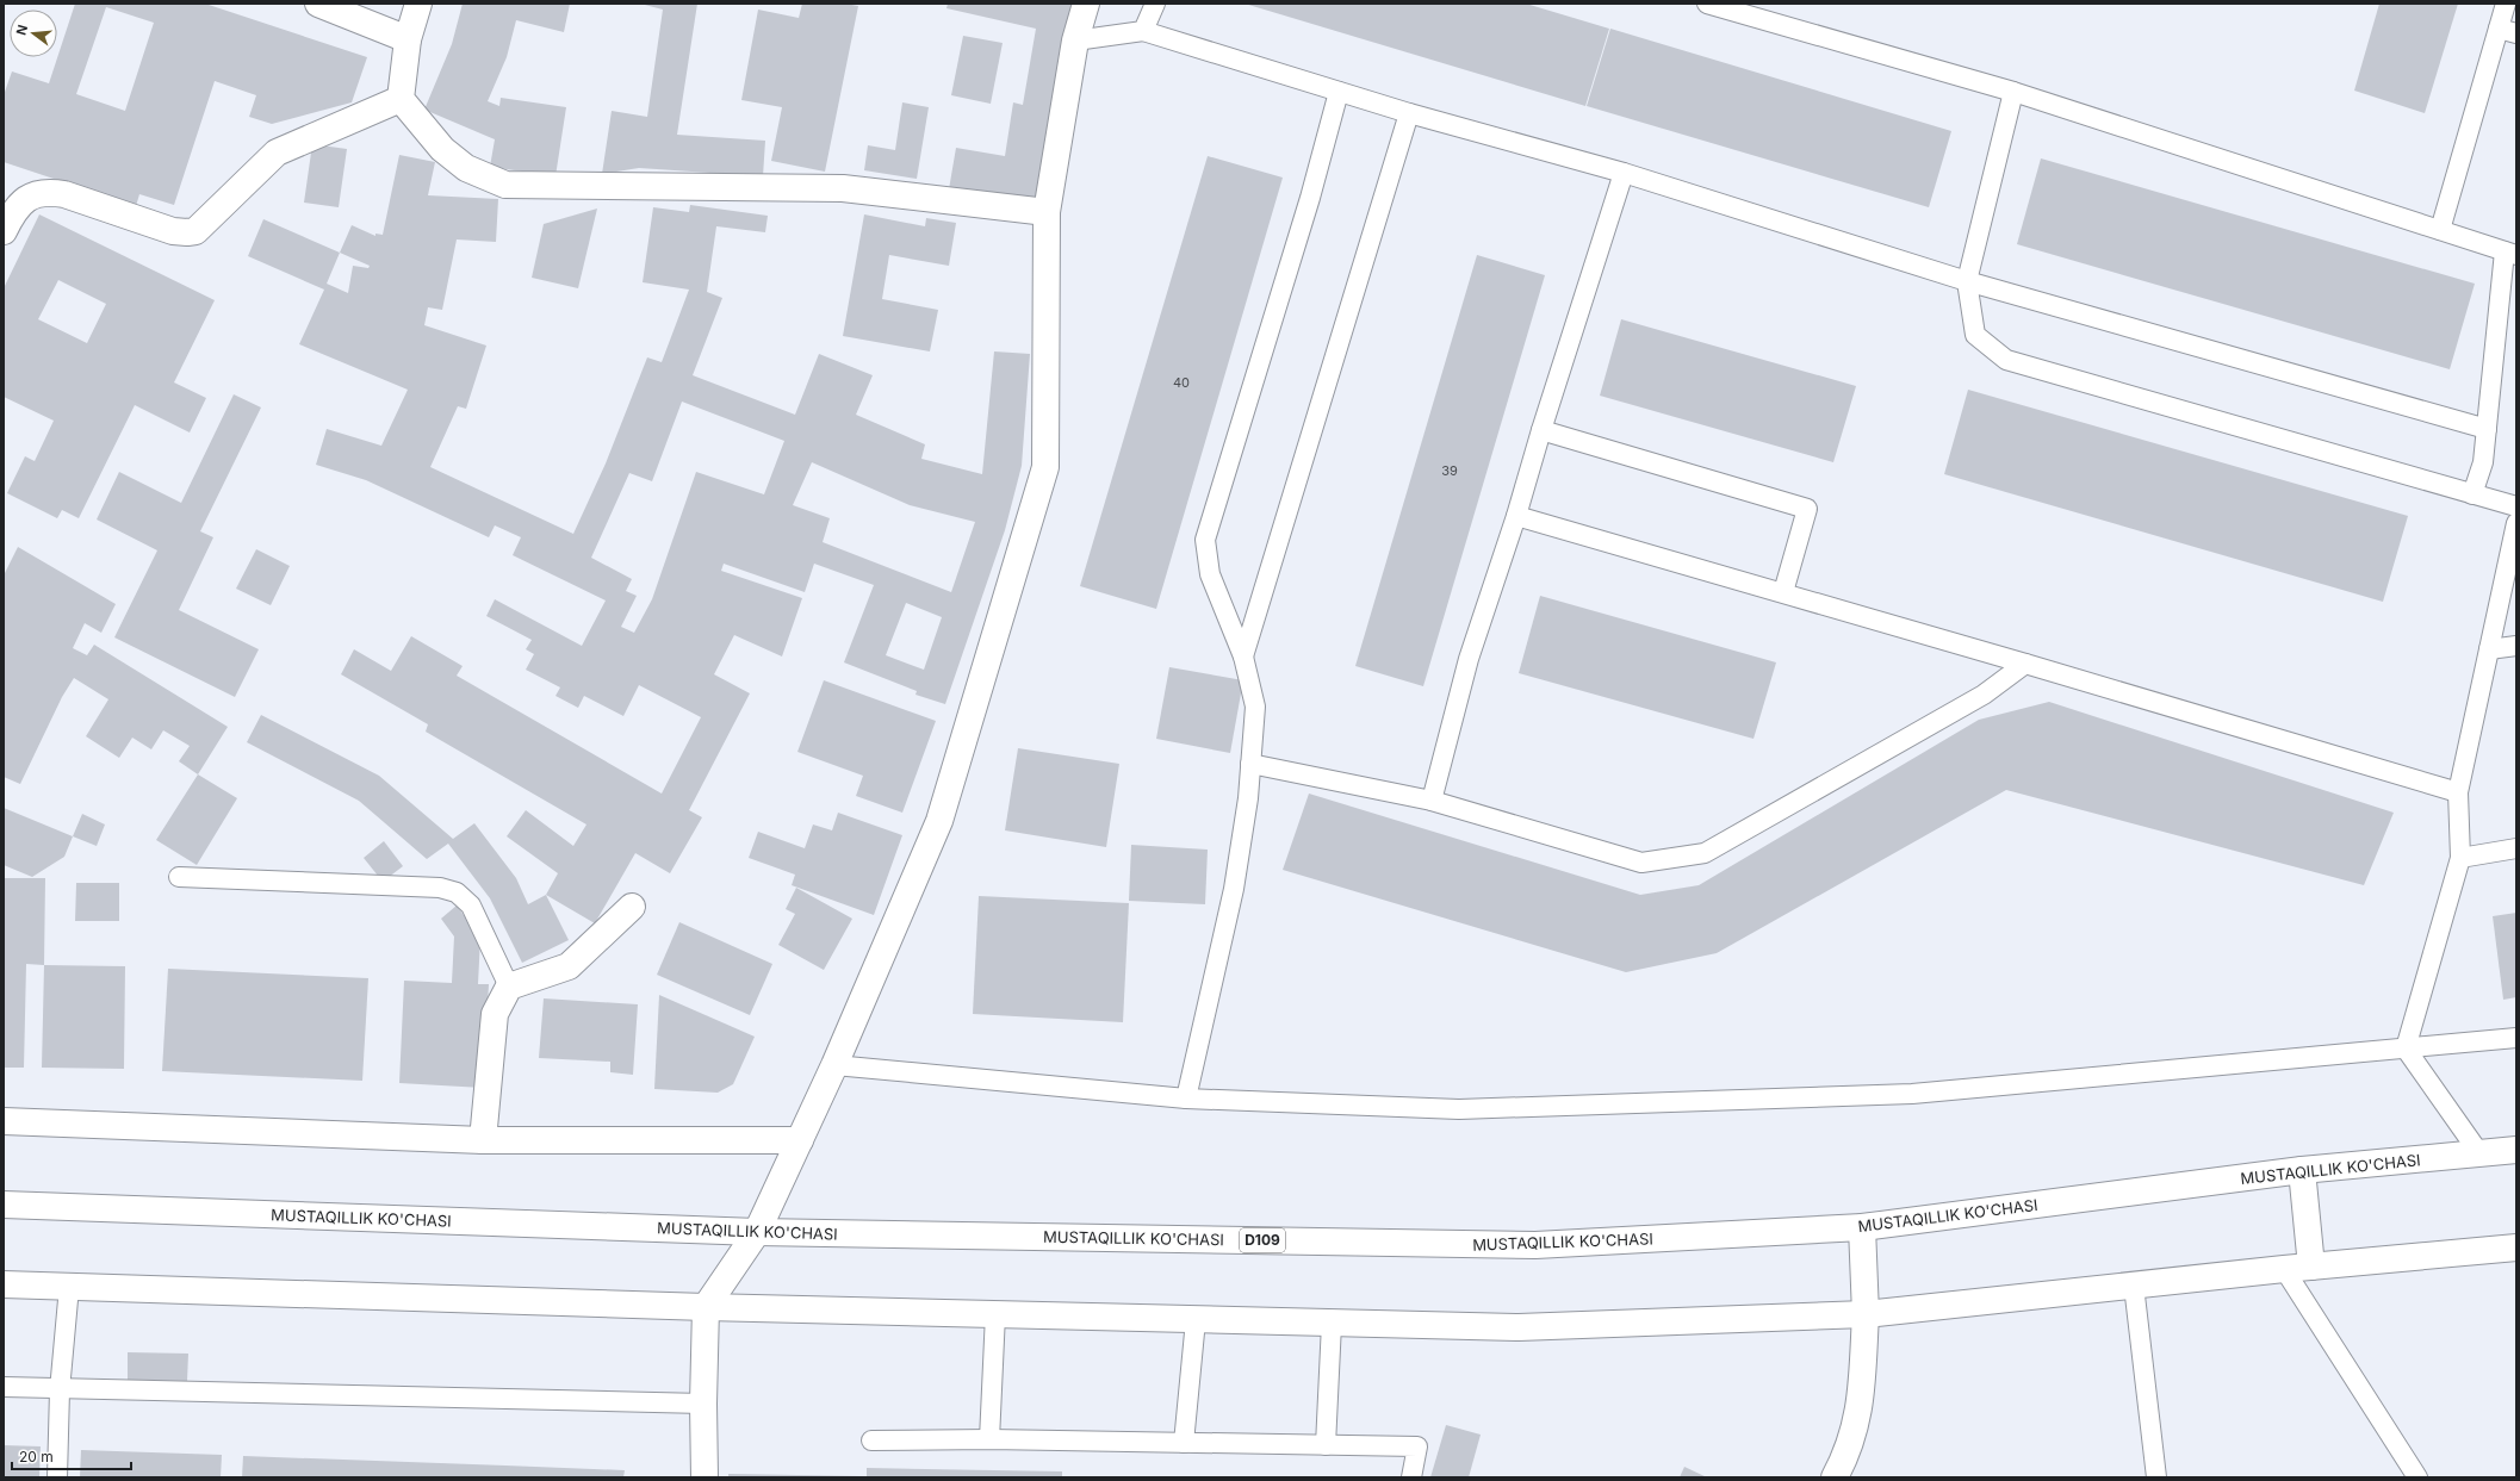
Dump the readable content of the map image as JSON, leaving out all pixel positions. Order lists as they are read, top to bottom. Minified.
{"streets":{"main road":["MUSTAQILLIK KO'CHASI","D109"]},"house_numbers":["40","39"],"scale_bar":"20 m","north":"left"}
